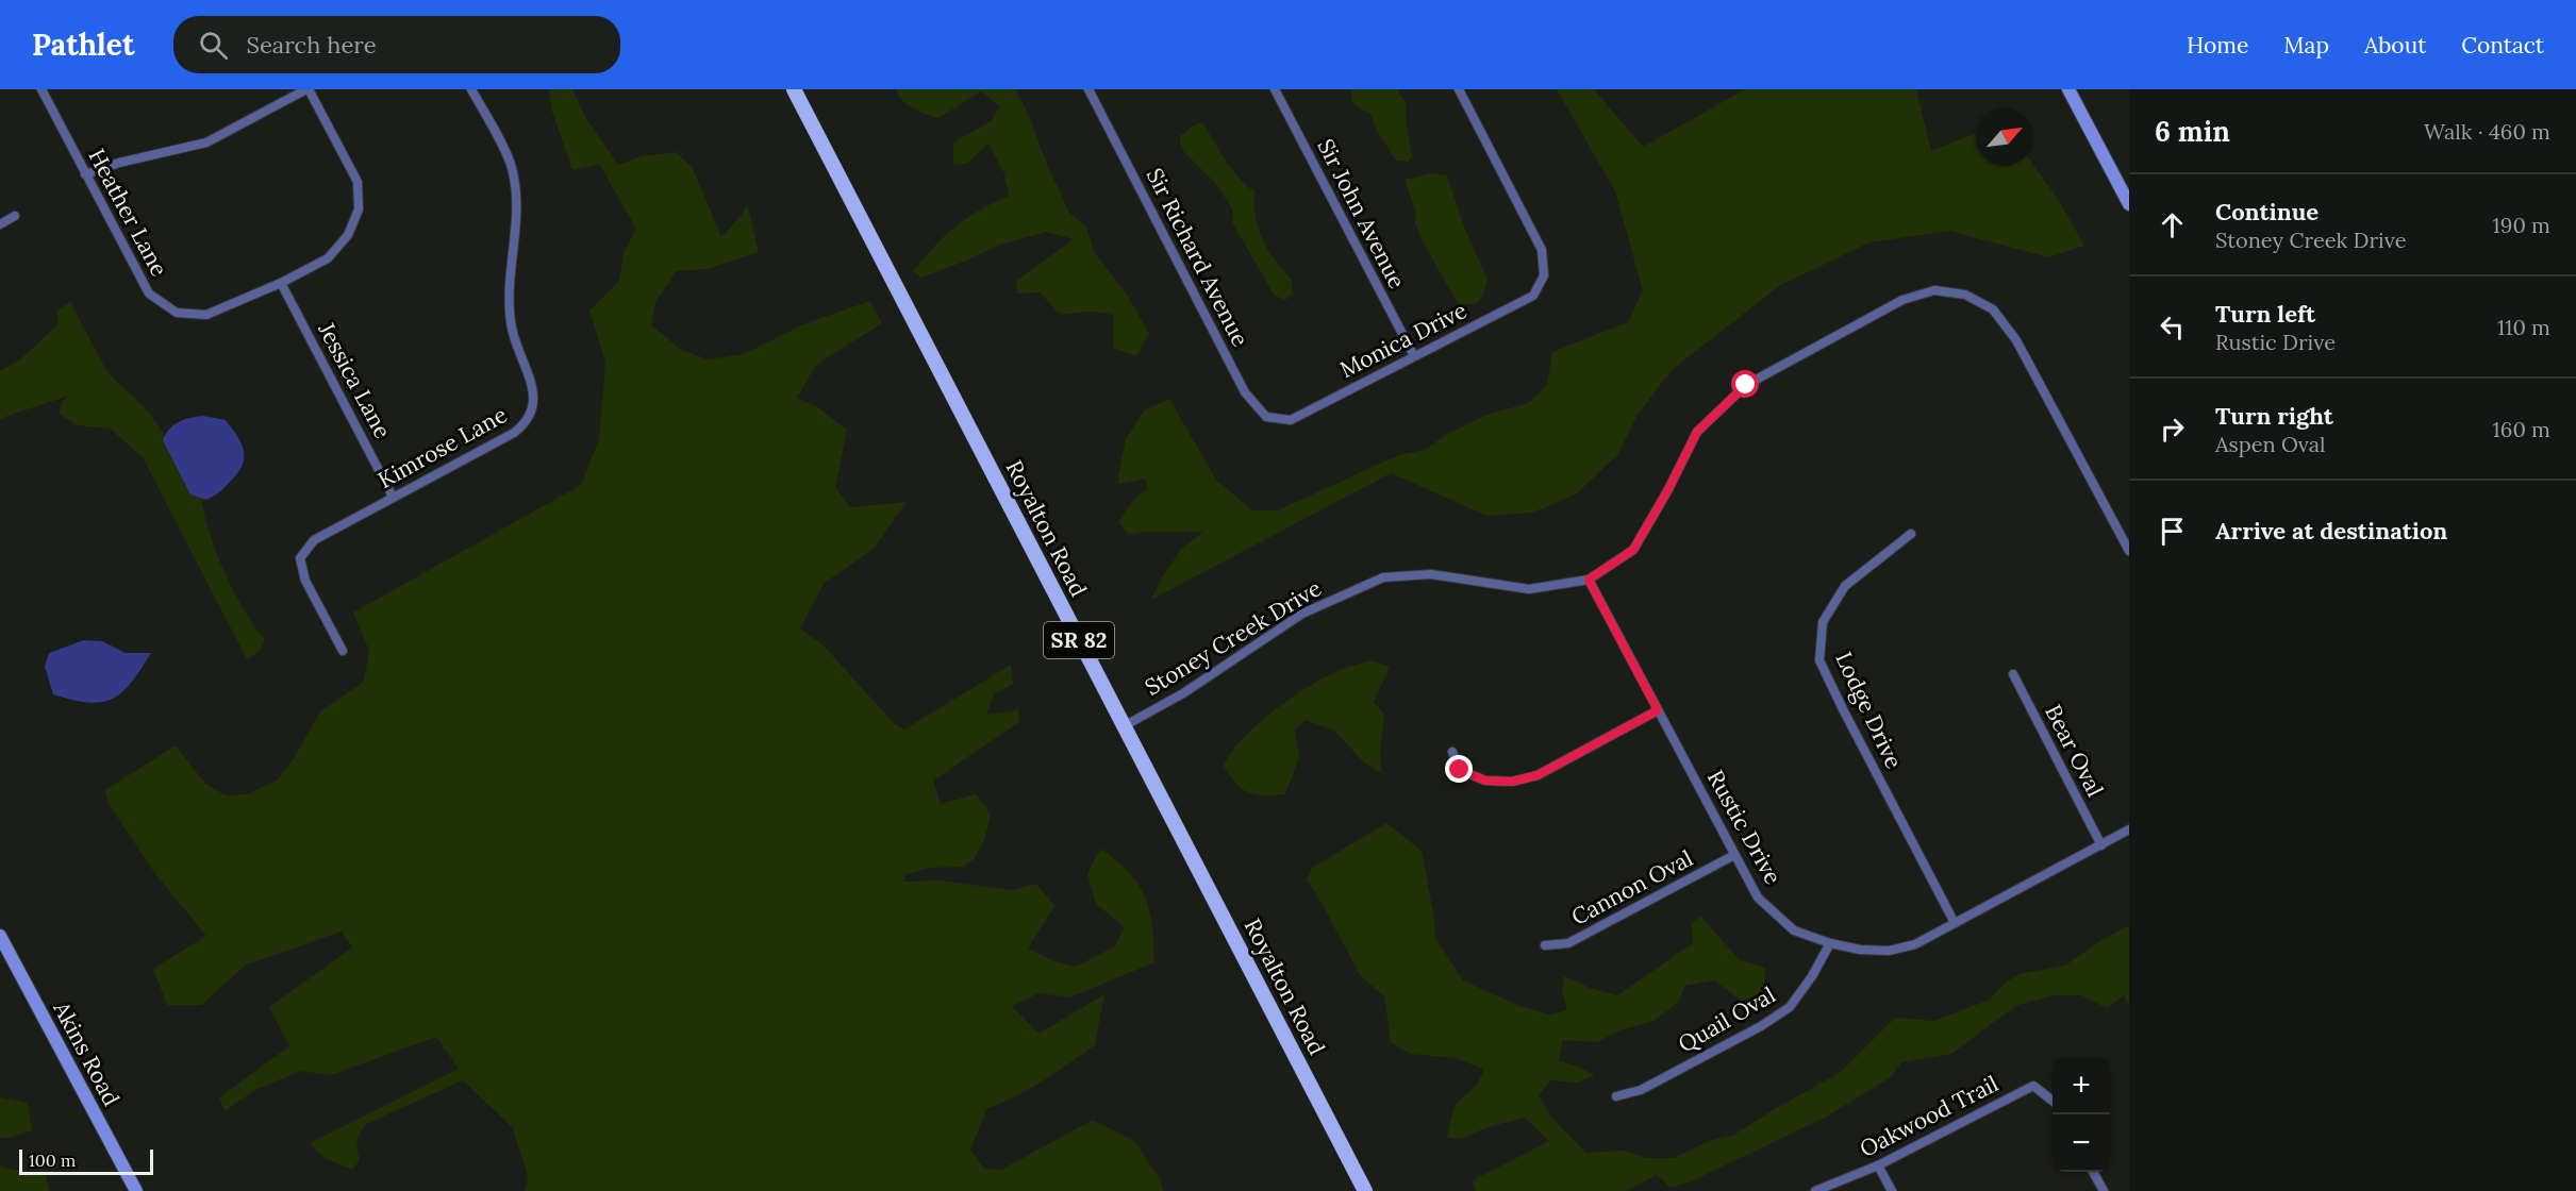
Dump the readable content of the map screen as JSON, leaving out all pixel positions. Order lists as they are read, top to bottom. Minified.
{"streets":{"main road":["Royalton Road","SR 82"],"street":["Heather Lane","Sir John Avenue","Sir Richard Avenue","Monica Drive","Jessica Lane","Kimrose Lane","Stoney Creek Drive","Lodge Drive","Bear Oval","Rustic Drive","Cannon Oval","Quail Oval","Akins Road","Oakwood Trail"]},"crossings":[["Heather Lane","Jessica Lane"],["Sir John Avenue","Monica Drive"],["Sir Richard Avenue","Monica Drive"],["Jessica Lane","Kimrose Lane"],["Royalton Road","Stoney Creek Drive"],["Stoney Creek Drive","Rustic Drive"],["Lodge Drive","Rustic Drive"],["Bear Oval","Rustic Drive"],["Rustic Drive","Cannon Oval"],["Rustic Drive","Quail Oval"]],"scale_bar":"100 m","north":"top right","page":{"header":"Pathlet","search":"Search here","nav":["Home","Map","About","Contact"],"heading":["6 min","Walk · 460 m"],"list":[["Continue","Stoney Creek Drive","190 m"],["Turn left","Rustic Drive","110 m"],["Turn right","Aspen Oval","160 m"],"Arrive at destination"],"map_buttons":["+","−"],"scale":"100 m"}}
